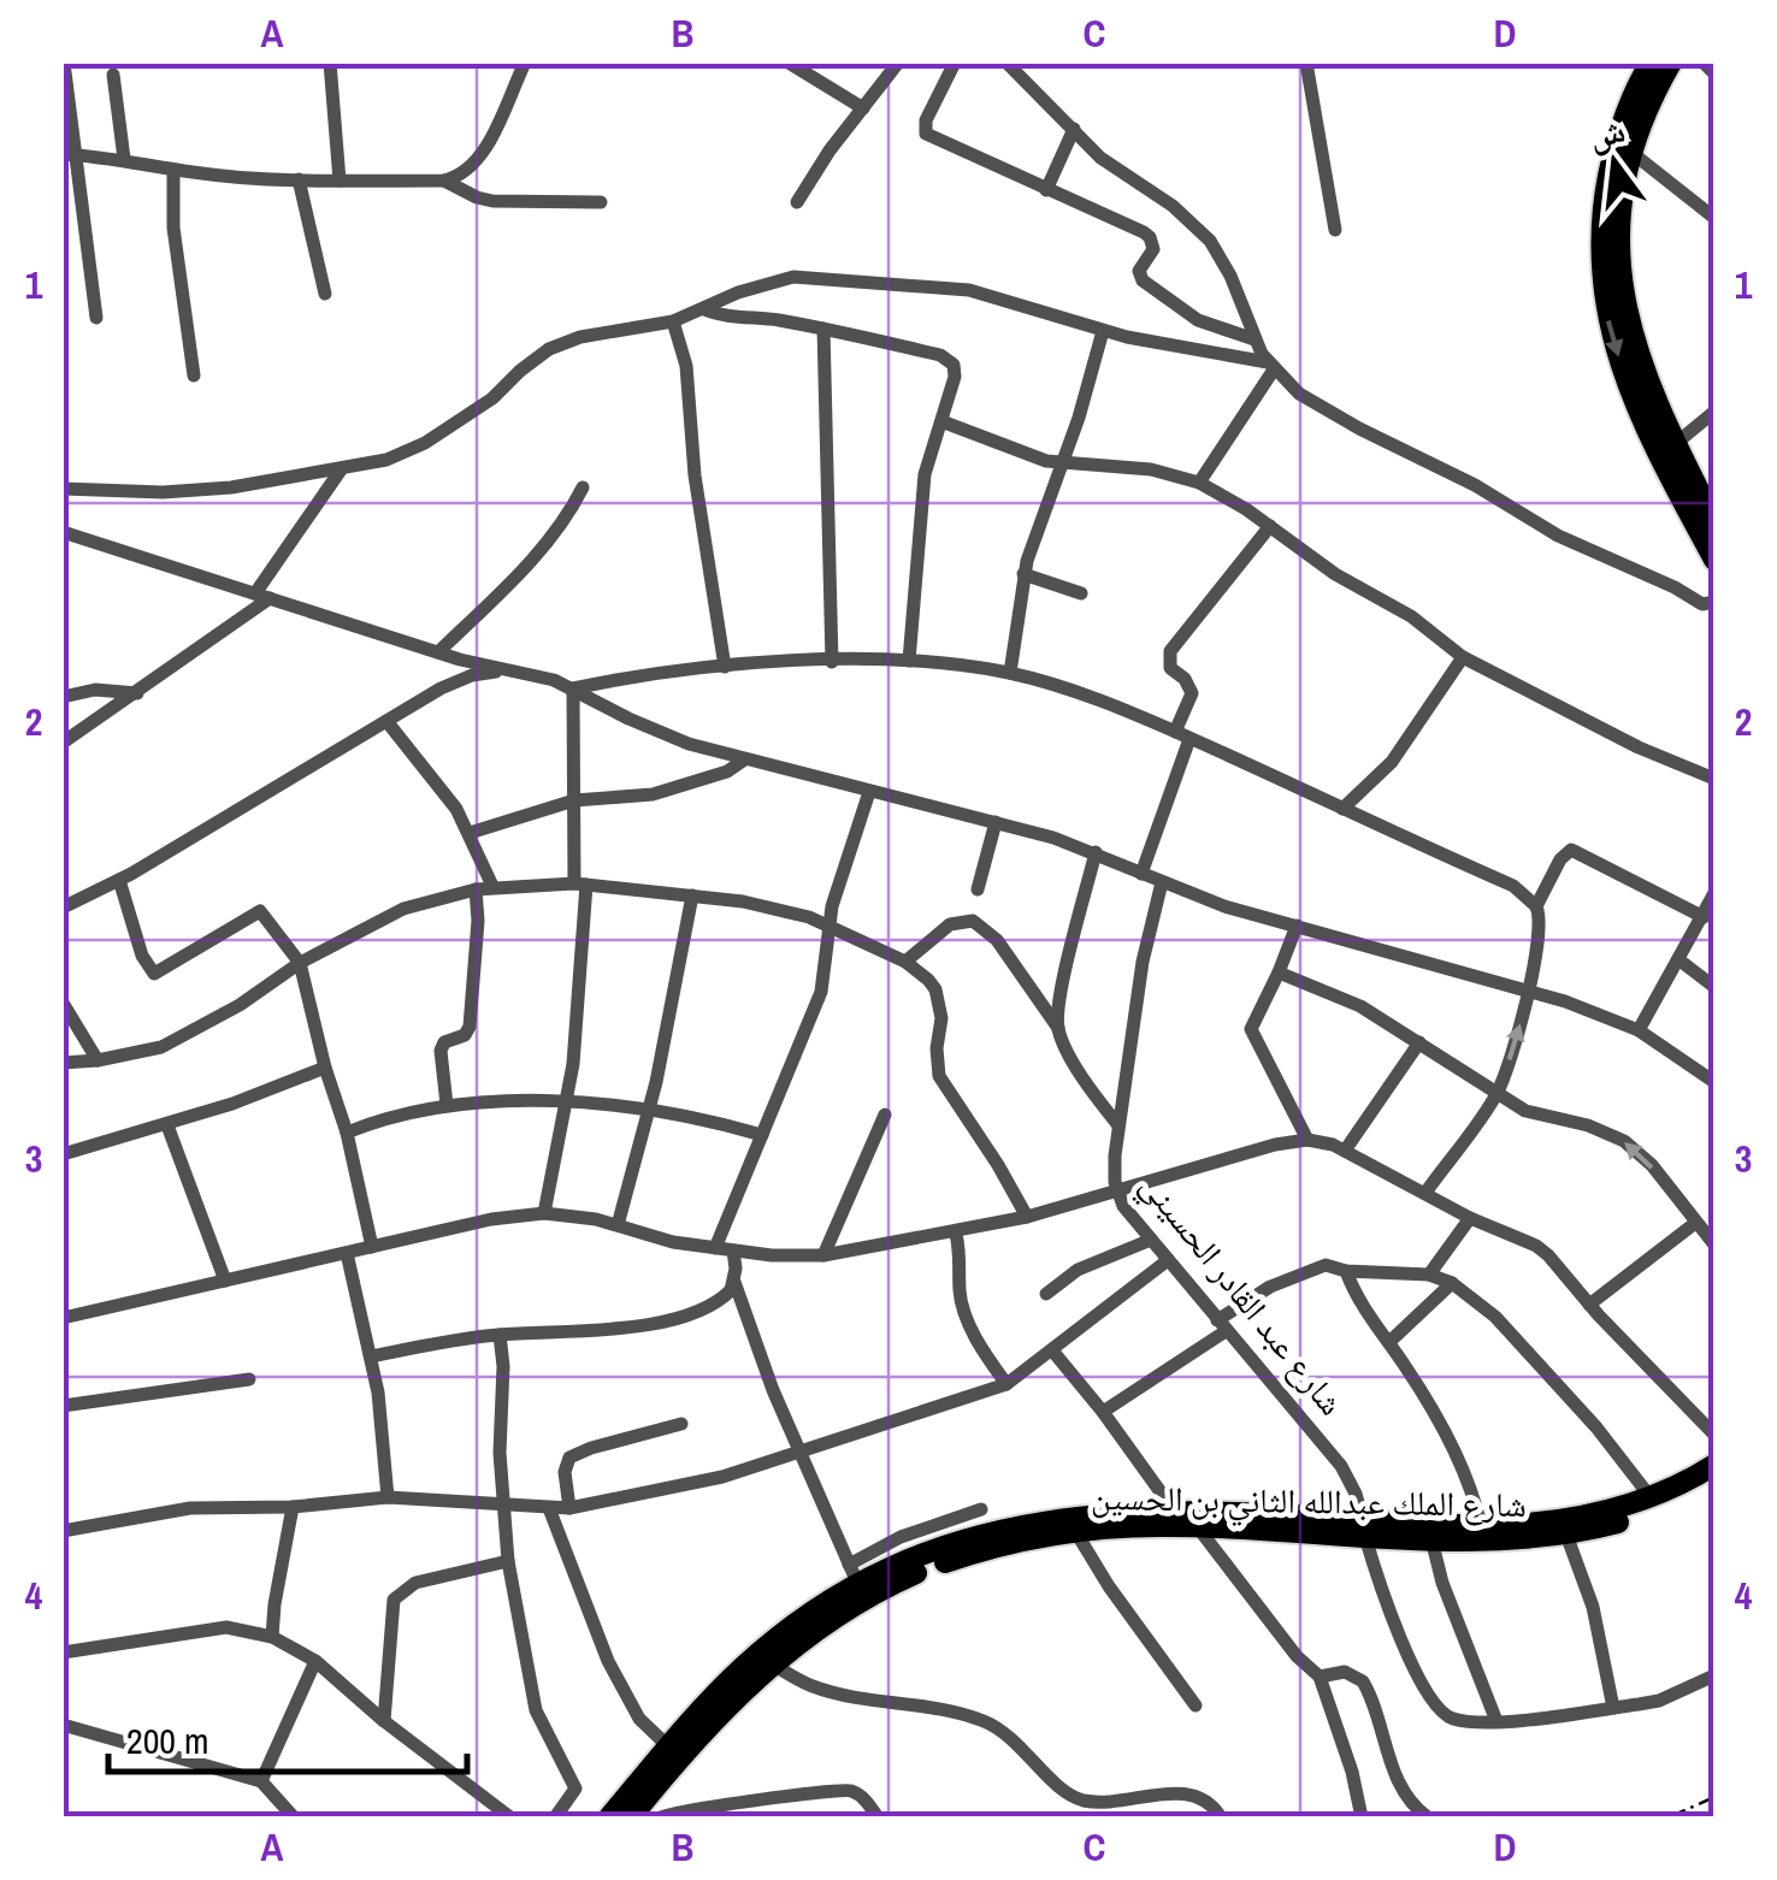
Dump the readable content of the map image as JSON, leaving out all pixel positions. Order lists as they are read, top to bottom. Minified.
{"streets":{"main road":["شارع الملك عبدالله الثاني بن الحسين"],"street":["شارع عبد القادر الحسيني"]},"crossings":[["شارع عبد القادر الحسيني","شارع الملك عبدالله الثاني بن الحسين"]],"scale_bar":"200 m","north":"top","grid":{"columns":["A","B","C","D"],"rows":["1","2","3","4"]}}
